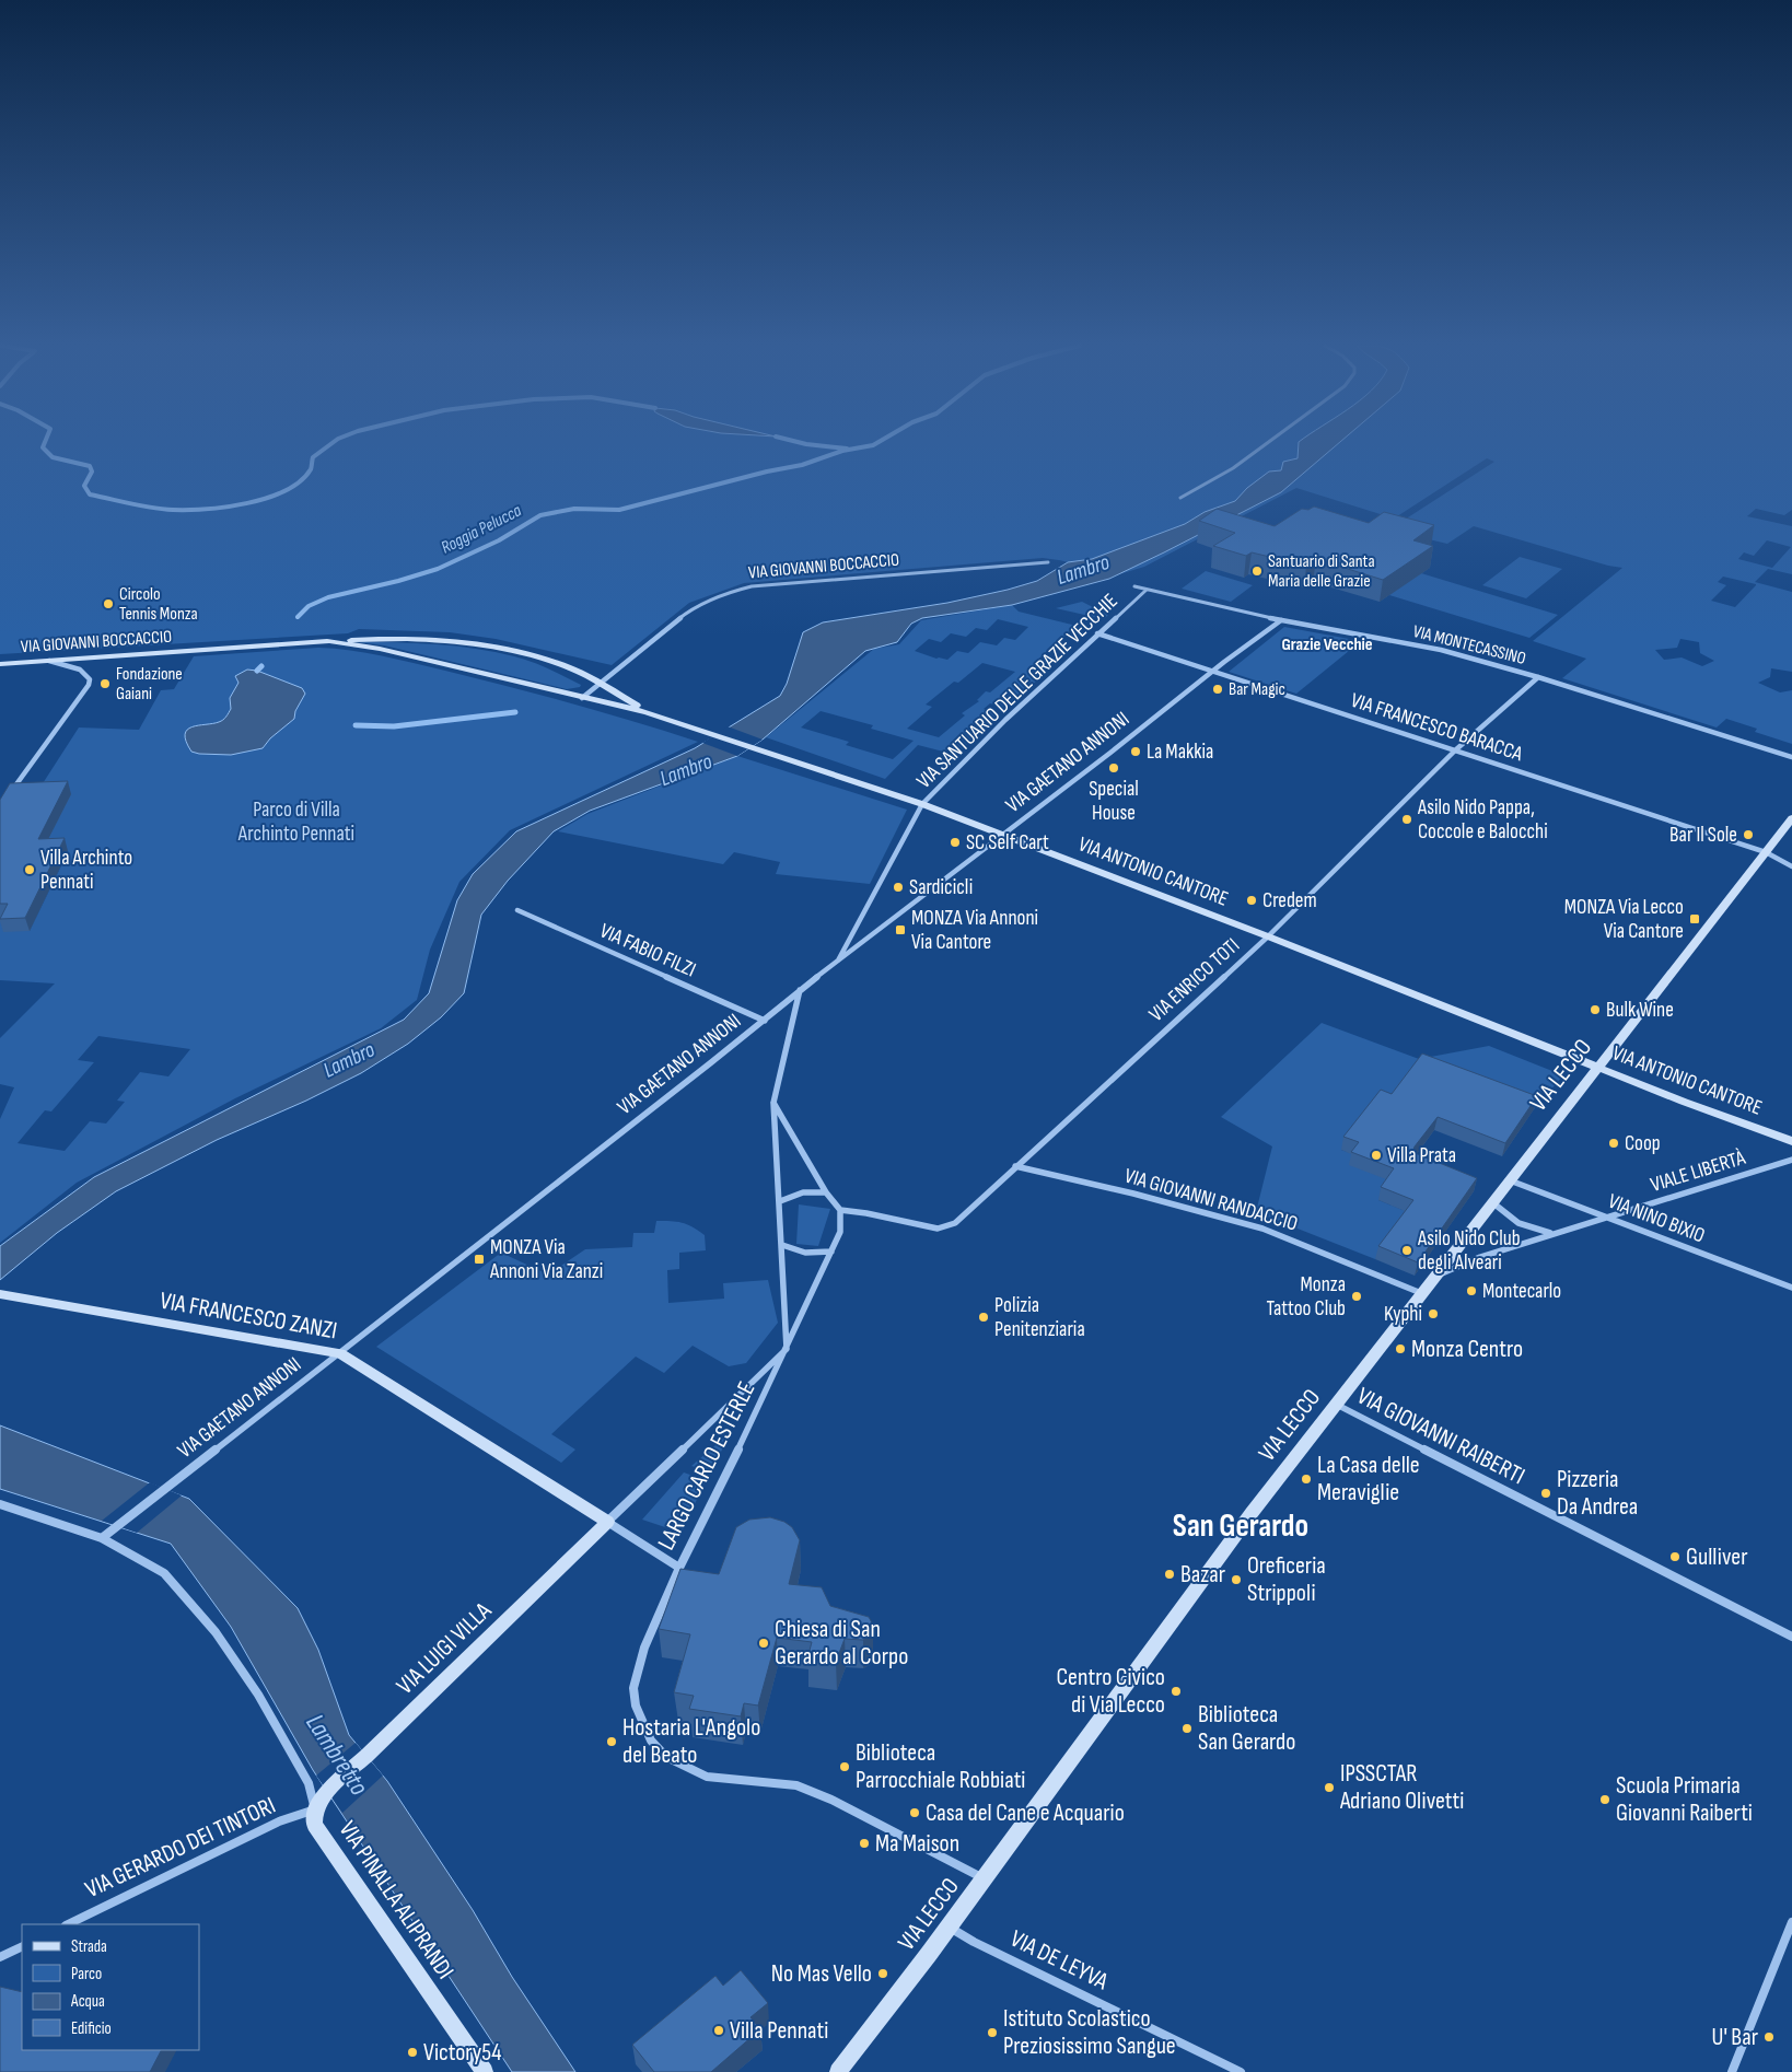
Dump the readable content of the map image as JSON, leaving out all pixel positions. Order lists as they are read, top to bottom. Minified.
{"streets":{"main road":["VIA GIOVANNI BOCCACCIO","VIA ANTONIO CANTORE","VIA LECCO","VIA FRANCESCO ZANZI","VIA LUIGI VILLA","VIA PINALLA ALIPRANDI"],"street":["VIA MONTECASSINO","VIA SANTUARIO DELLE GRAZIE VECCHIE","VIA FRANCESCO BARACCA","VIA GAETANO ANNONI","VIA FABIO FILZI","VIA ENRICO TOTI","VIALE LIBERTÀ","VIA GIOVANNI RANDACCIO","VIA NINO BIXIO","VIA GIOVANNI RAIBERTI","LARGO CARLO ESTERLE","VIA GERARDO DEI TINTORI","VIA DE LEYVA"]},"crossings":[["VIA GIOVANNI BOCCACCIO","VIA ANTONIO CANTORE"],["VIA MONTECASSINO","VIA SANTUARIO DELLE GRAZIE VECCHIE"],["VIA MONTECASSINO","VIA GAETANO ANNONI"],["VIA MONTECASSINO","VIA ENRICO TOTI"],["VIA SANTUARIO DELLE GRAZIE VECCHIE","VIA FRANCESCO BARACCA"],["VIA SANTUARIO DELLE GRAZIE VECCHIE","VIA GAETANO ANNONI"],["VIA SANTUARIO DELLE GRAZIE VECCHIE","VIA ANTONIO CANTORE"],["VIA FRANCESCO BARACCA","VIA GAETANO ANNONI"],["VIA FRANCESCO BARACCA","VIA ENRICO TOTI"],["VIA FRANCESCO BARACCA","VIA LECCO"],["VIA GAETANO ANNONI","VIA ANTONIO CANTORE"],["VIA GAETANO ANNONI","VIA FABIO FILZI"],["VIA GAETANO ANNONI","VIA FRANCESCO ZANZI"],["VIA GAETANO ANNONI","LARGO CARLO ESTERLE"],["VIA GAETANO ANNONI","VIA PINALLA ALIPRANDI"],["VIA ANTONIO CANTORE","VIA ENRICO TOTI"],["VIA ANTONIO CANTORE","VIA LECCO"],["VIA ENRICO TOTI","VIA GIOVANNI RANDACCIO"],["VIA ENRICO TOTI","LARGO CARLO ESTERLE"],["VIA LECCO","VIALE LIBERTÀ"],["VIA LECCO","VIA GIOVANNI RANDACCIO"],["VIA LECCO","VIA NINO BIXIO"],["VIA LECCO","VIA GIOVANNI RAIBERTI"],["VIA LECCO","VIA DE LEYVA"],["VIALE LIBERTÀ","VIA NINO BIXIO"],["VIA FRANCESCO ZANZI","LARGO CARLO ESTERLE"],["VIA FRANCESCO ZANZI","VIA LUIGI VILLA"],["LARGO CARLO ESTERLE","VIA LUIGI VILLA"],["VIA LUIGI VILLA","VIA GERARDO DEI TINTORI"],["VIA LUIGI VILLA","VIA PINALLA ALIPRANDI"],["VIA GERARDO DEI TINTORI","VIA PINALLA ALIPRANDI"]],"districts":["Grazie Vecchie","San Gerardo"],"water":["Roggia Pelucca","Lambro","Lambretto"],"parks":["Parco di Villa Archinto Pennati"],"places":{"other":["Santuario di Santa Maria delle Grazie","Circolo Tennis Monza","Fondazione Gaiani","Bar Magic","La Makkia","Special House","Asilo Nido Pappa, Coccole e Balocchi","Bar Il Sole","SC Self Cart","Villa Archinto Pennati","Sardicicli","Credem","Bulk Wine","Coop","Villa Prata","Asilo Nido Club degli Alveari","Montecarlo","Monza Tattoo Club","Kyphi","Polizia Penitenziaria","Monza Centro","La Casa delle Meraviglie","Pizzeria Da Andrea","Gulliver","Bazar","Oreficeria Strippoli","Chiesa di San Gerardo al Corpo","Centro Civico di Via Lecco","Biblioteca San Gerardo","Hostaria L'Angolo del Beato","Biblioteca Parrocchiale Robbiati","IPSSCTAR Adriano Olivetti","Scuola Primaria Giovanni Raiberti","Casa del Cane e Acquario","Ma Maison","No Mas Vello","Villa Pennati","Istituto Scolastico Preziosissimo Sangue","U' Bar","Victory54"],"transit":["MONZA Via Lecco Via Cantore","MONZA Via Annoni Via Cantore","MONZA Via Annoni Via Zanzi"]},"legend":["Strada","Parco","Acqua","Edificio"]}
